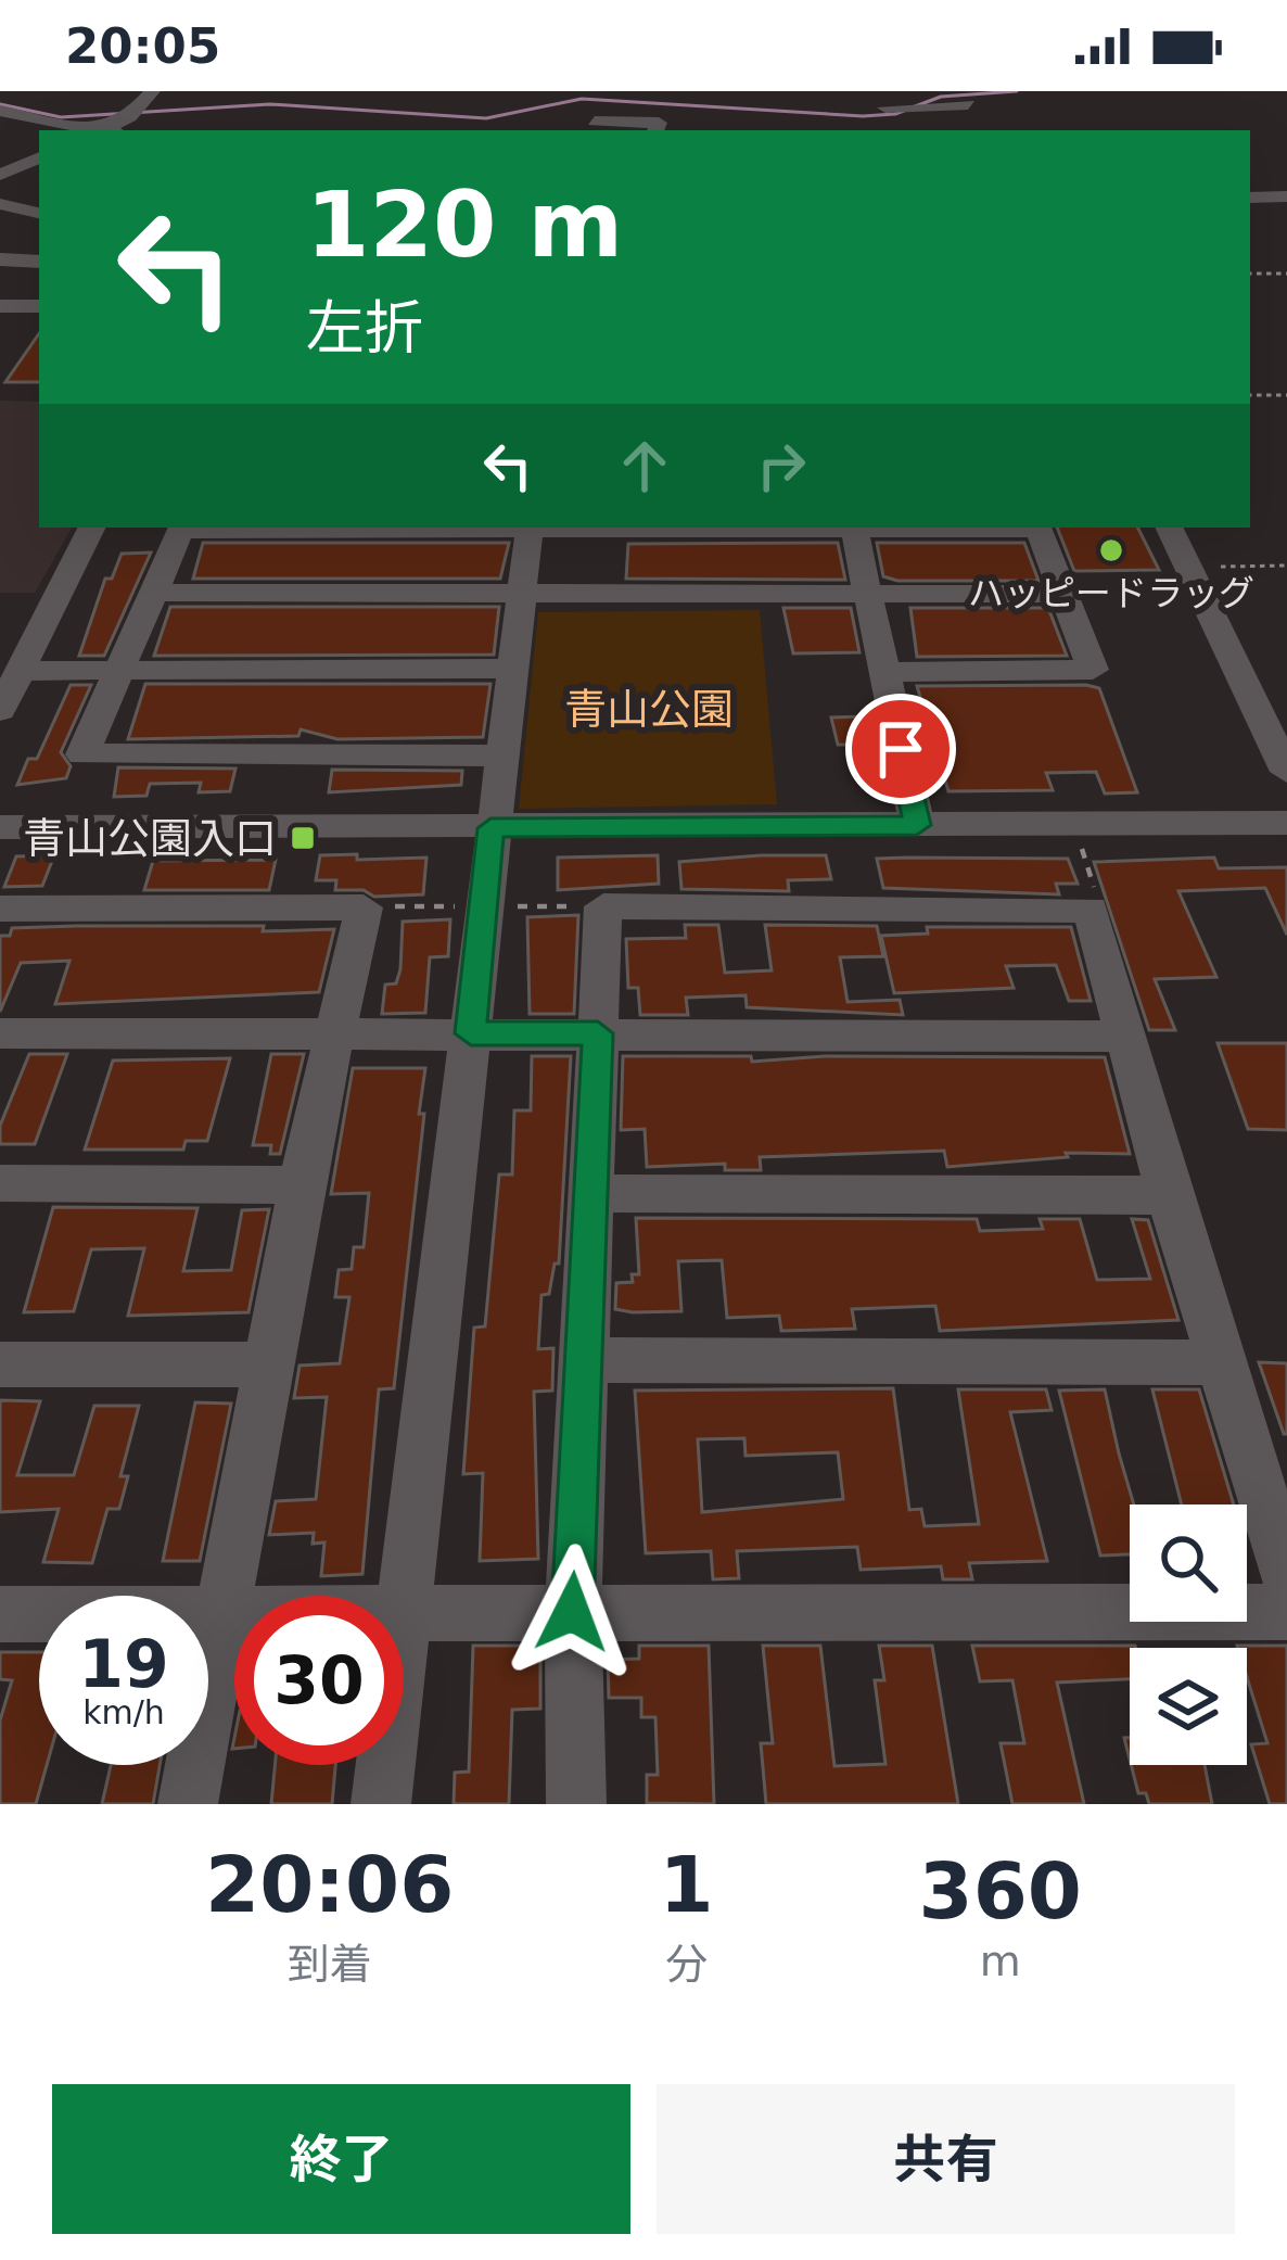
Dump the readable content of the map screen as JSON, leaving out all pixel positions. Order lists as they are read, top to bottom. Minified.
{"parks":["青山公園"],"places":{"other":["ハッピードラッグ"],"transit":["青山公園入口"]},"page":{"status":"20:05","turn":["120 m","左折"],"speed":"19 km/h","limit":"30","eta":["20:06","到着","1","分","360","m"],"buttons":["終了","共有"]}}
